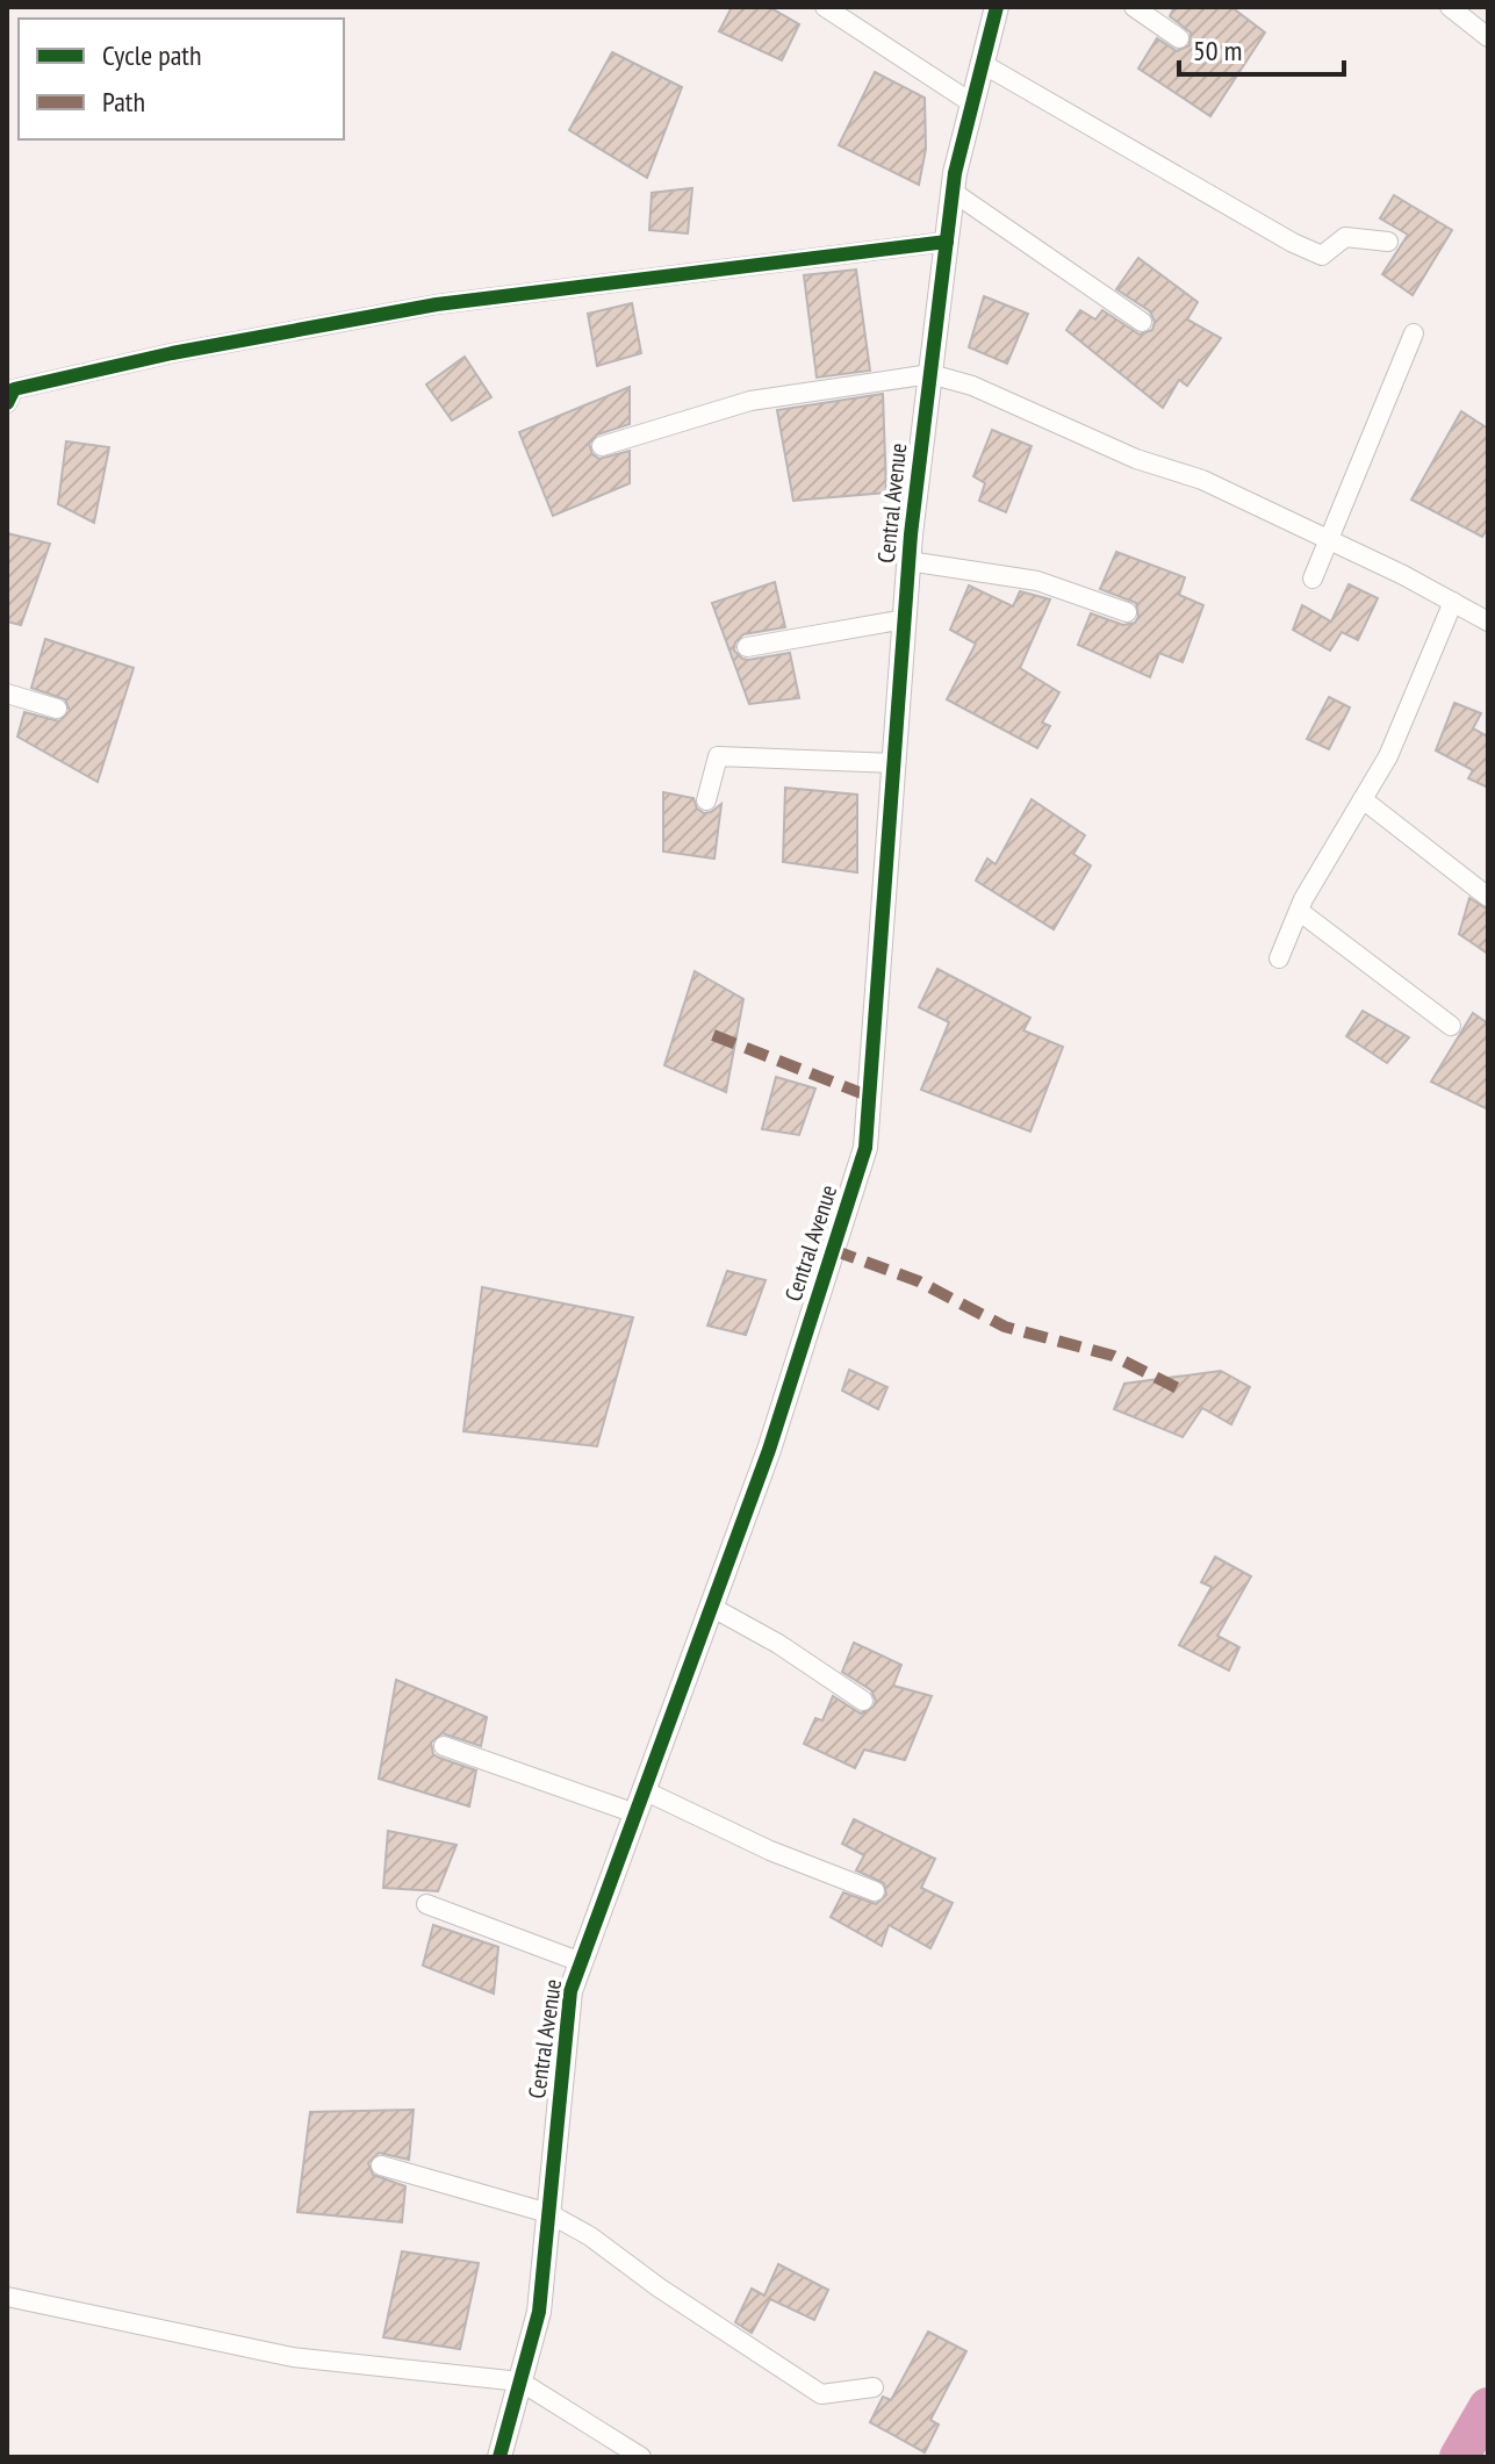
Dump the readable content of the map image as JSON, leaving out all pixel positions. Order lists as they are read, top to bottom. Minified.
{"streets":{"street":["Central Avenue"]},"legend":["Cycle path","Path"],"scale_bar":"50 m"}
